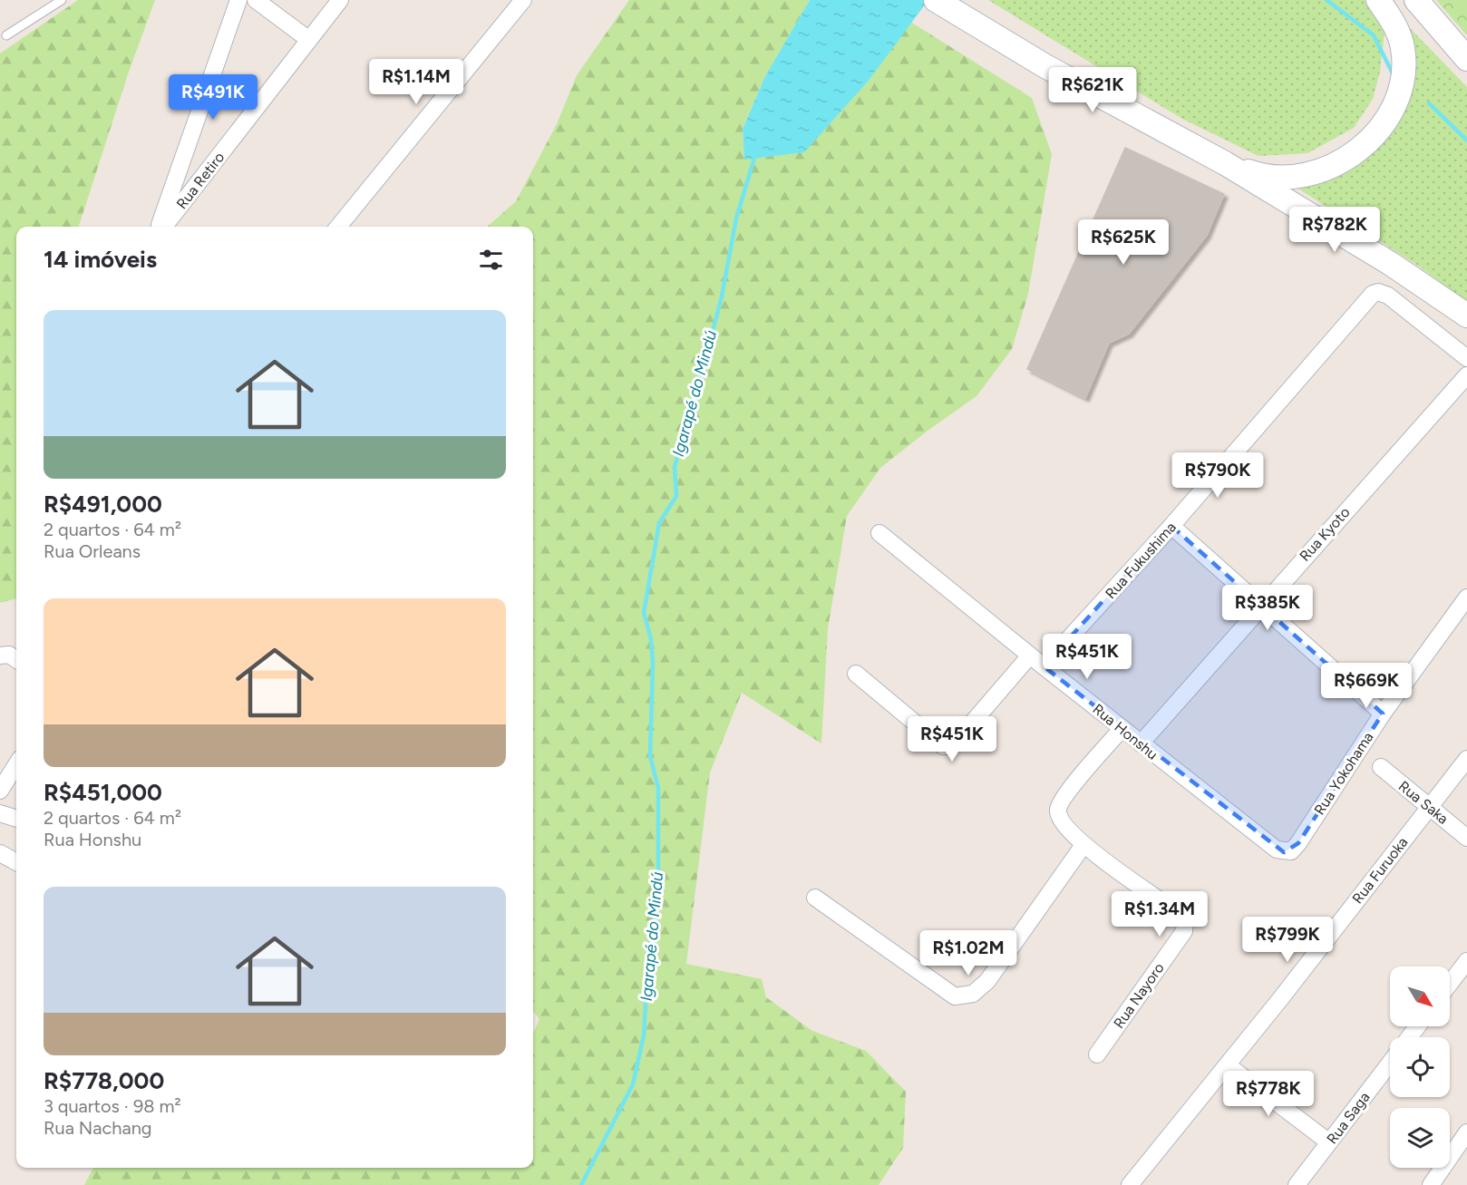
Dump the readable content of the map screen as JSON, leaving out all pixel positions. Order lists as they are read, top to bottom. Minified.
{"streets":{"street":["Rua Retiro","Rua Kyoto","Rua Fukushima","Rua Honshu","Rua Yokohama","Rua Saka","Rua Furuoka","Rua Nayoro","Rua Saga"]},"crossings":[["Rua Kyoto","Rua Honshu"],["Rua Fukushima","Rua Honshu"],["Rua Honshu","Rua Yokohama"],["Rua Honshu","Rua Nayoro"],["Rua Saka","Rua Furuoka"]],"water":["Igarapé do Mindú"],"north":"bottom right","page":{"price":["R$1.14M","R$621K","R$491K","R$782K","R$625K","R$790K","R$385K","R$451K","R$669K","R$451K","R$1.34M","R$799K","R$1.02M","R$778K"],"heading":"14 imóveis","list":[{"name":"R$491,000","note":"2 quartos · 64 m² · Rua Orleans"},{"name":"R$451,000","note":"2 quartos · 64 m² · Rua Honshu"},{"name":"R$778,000","note":"3 quartos · 98 m² · Rua Nachang"}]}}
